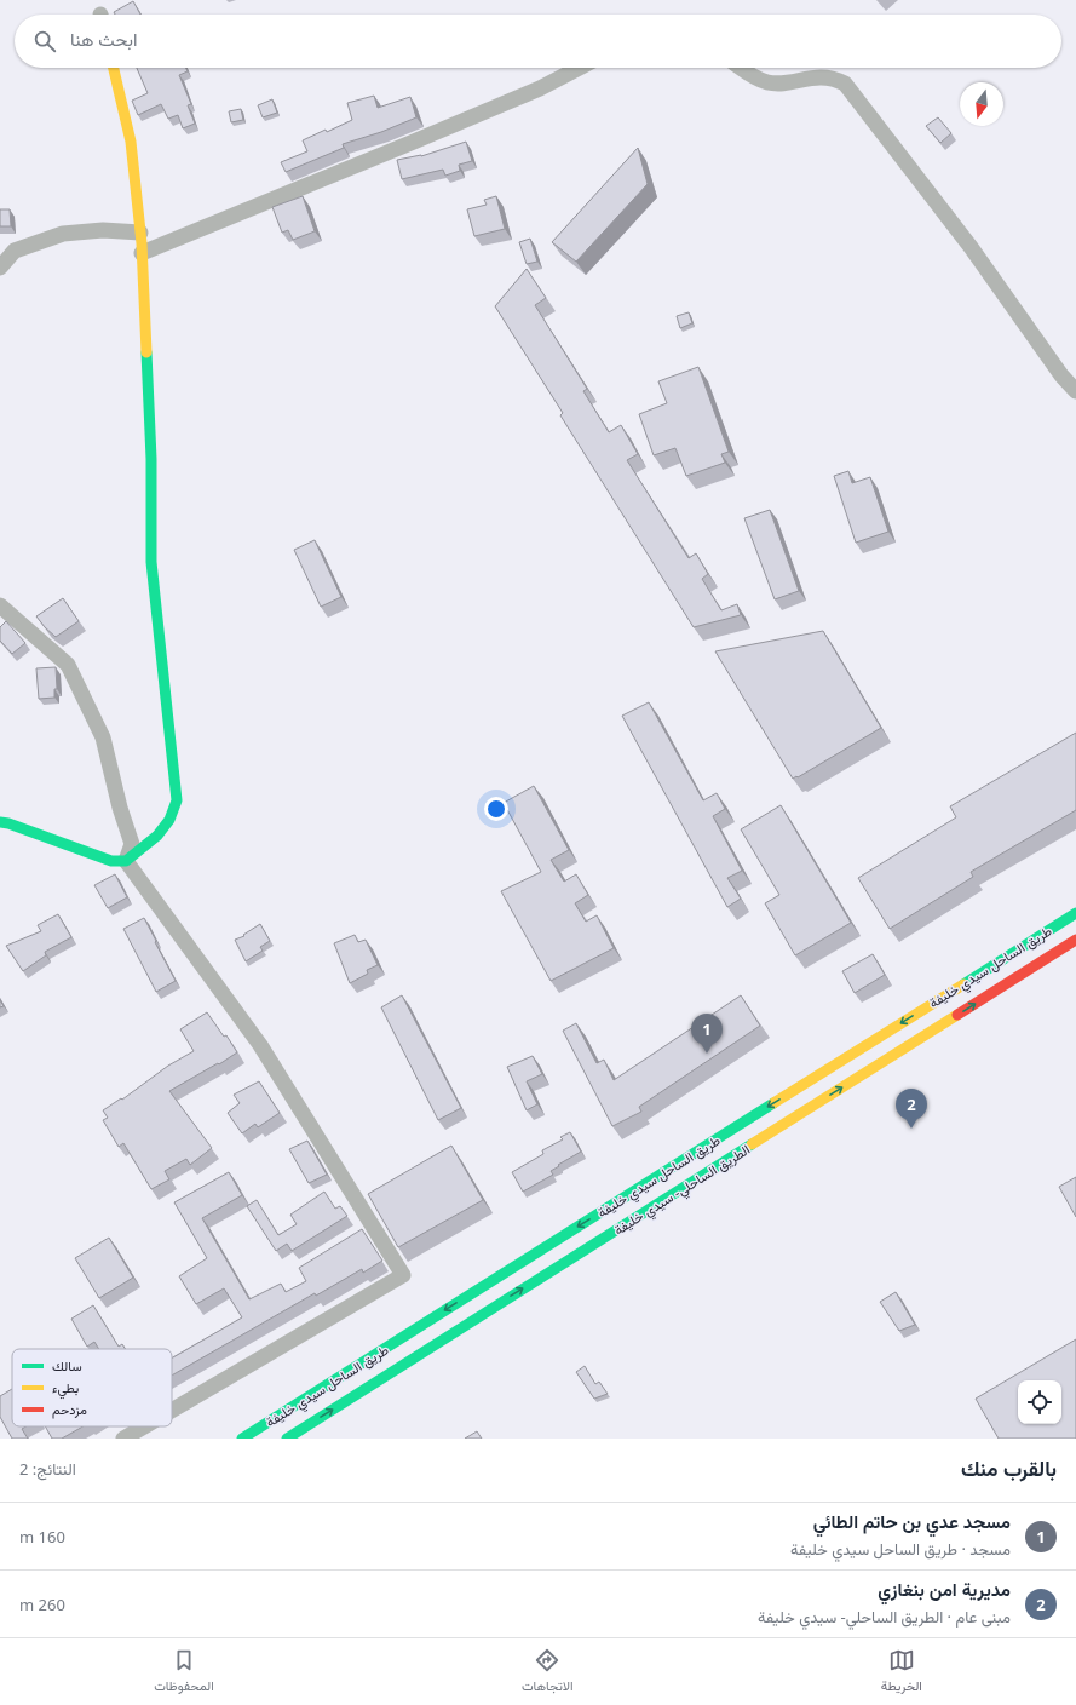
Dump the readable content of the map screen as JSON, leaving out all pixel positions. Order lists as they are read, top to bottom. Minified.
{"streets":{"main road":["طريق الساحل سيدي خليفة","الطريق الساحلي- سيدي خليفة"]},"one_way":["طريق الساحل سيدي خليفة","الطريق الساحلي- سيدي خليفة"],"legend":["سالك","بطيء","مزدحم"],"north":"bottom","page":{"search":"ابحث هنا","pins":["1","2"],"heading":["بالقرب منك","النتائج: 2"],"list":[{"mark":"1","name":"مسجد عدي بن حاتم الطائي","note":"مسجد · طريق الساحل سيدي خليفة","value":"160 m"},{"mark":"2","name":"مديرية امن بنغازي","note":"مبنى عام · الطريق الساحلي- سيدي خليفة","value":"260 m"}],"nav":["الخريطة","الاتجاهات","المحفوظات"]}}
